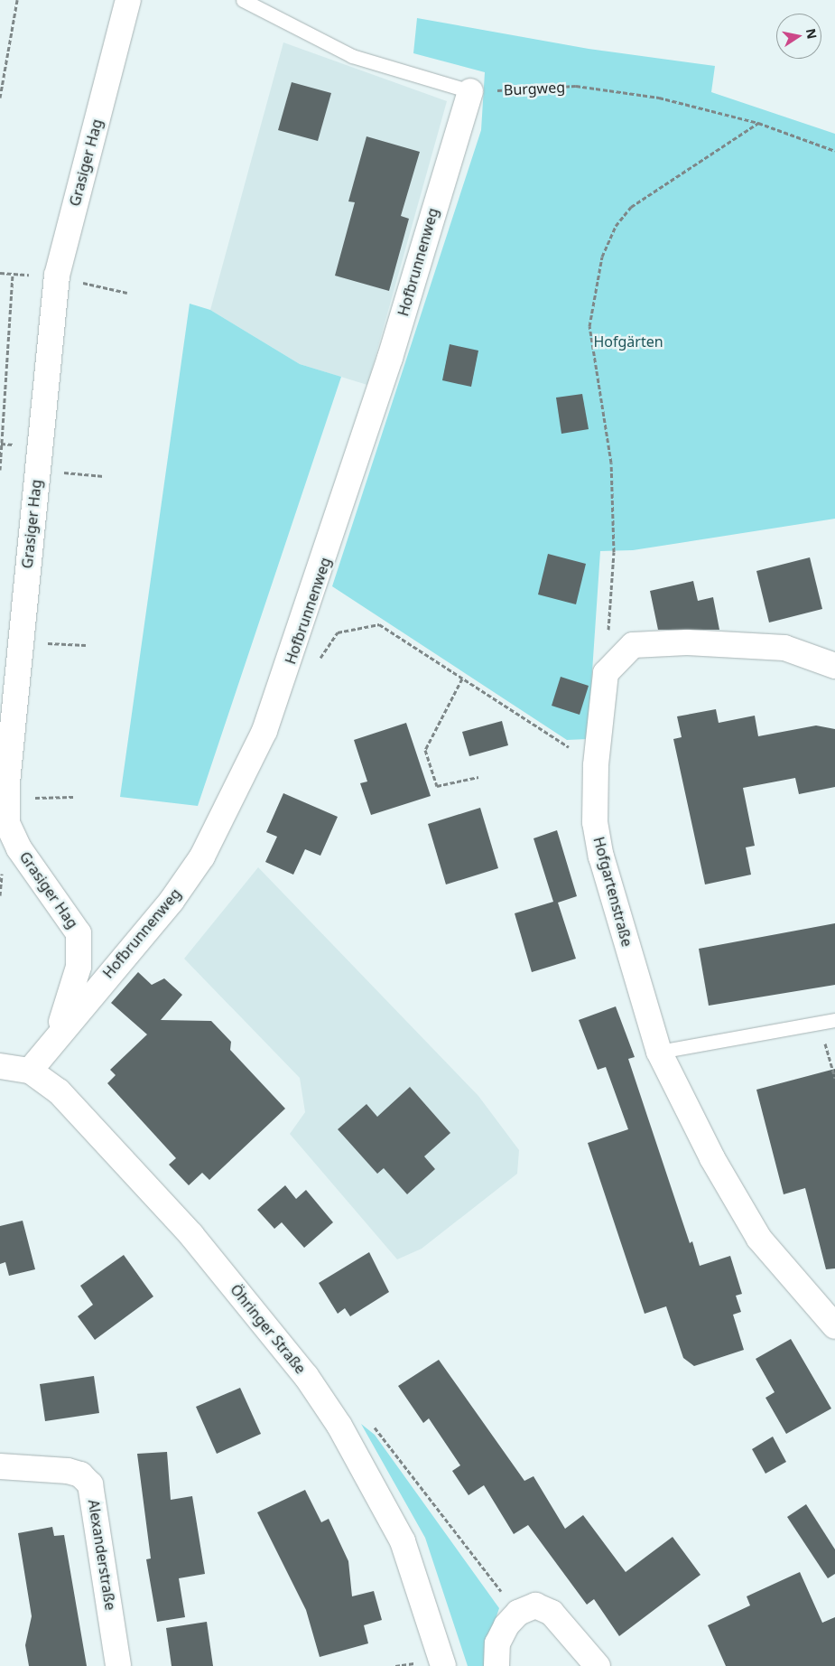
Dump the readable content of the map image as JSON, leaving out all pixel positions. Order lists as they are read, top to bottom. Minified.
{"streets":{"street":["Grasiger Hag","Hofbrunnenweg","Hofgartenstraße","Öhringer Straße","Alexanderstraße"],"path":["Burgweg"]},"crossings":[["Burgweg","Hofbrunnenweg"],["Grasiger Hag","Hofbrunnenweg"],["Hofbrunnenweg","Öhringer Straße"]],"parks":["Hofgärten"],"north":"right"}
